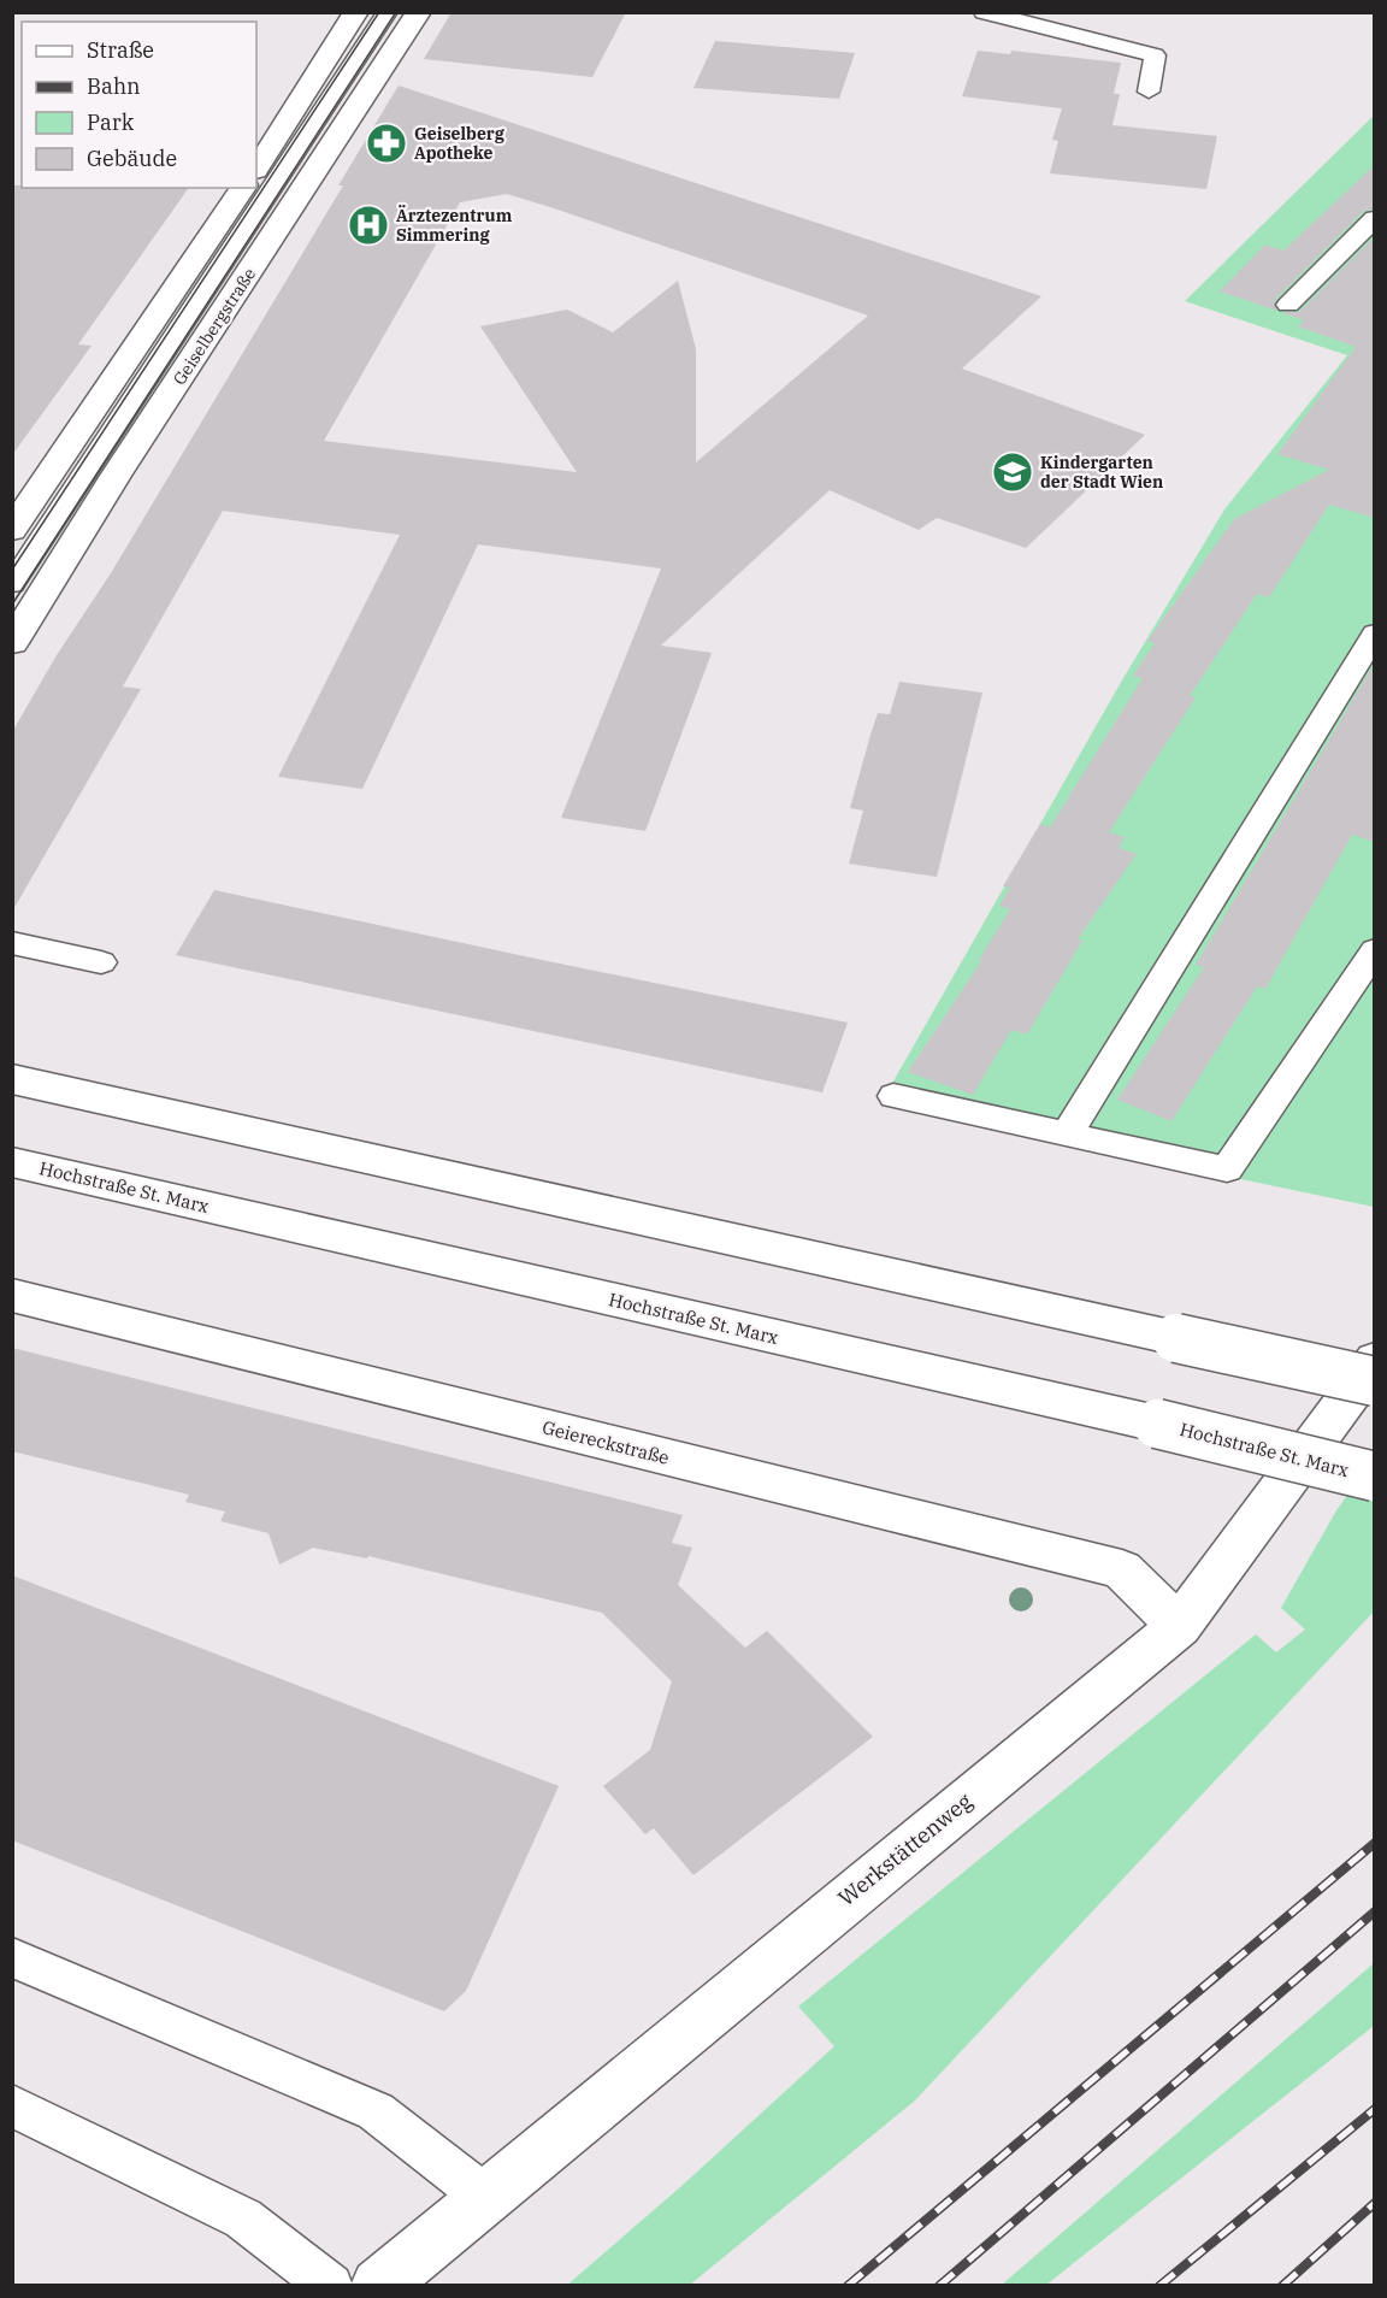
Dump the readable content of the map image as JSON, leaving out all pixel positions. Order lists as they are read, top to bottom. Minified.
{"streets":{"main road":["Geiselbergstraße","Hochstraße St. Marx","Geiereckstraße","Werkstättenweg"]},"crossings":[["Geiereckstraße","Werkstättenweg"]],"places":{"pharmacy":["Geiselberg Apotheke"],"hospital":["Ärztezentrum Simmering"],"school or university":["Kindergarten der Stadt Wien"]},"legend":["Straße","Bahn","Park","Gebäude"]}
